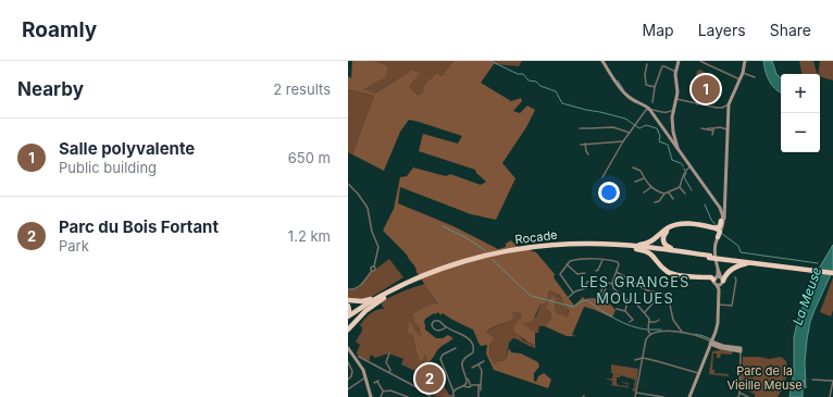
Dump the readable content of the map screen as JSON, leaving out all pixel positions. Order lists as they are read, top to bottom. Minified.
{"streets":{"highway":["Rocade"]},"districts":["LES GRANGES MOULUES"],"water":["La Meuse"],"parks":["Parc de la Vieille Meuse"],"page":{"header":"Roamly","nav":["Map","Layers","Share"],"heading":["Nearby","2 results"],"pins":["1","2"],"map_buttons":["+","−"],"list":[{"mark":"1","name":"Salle polyvalente","note":"Public building","value":"650 m"},{"mark":"2","name":"Parc du Bois Fortant","note":"Park","value":"1.2 km"}]}}
